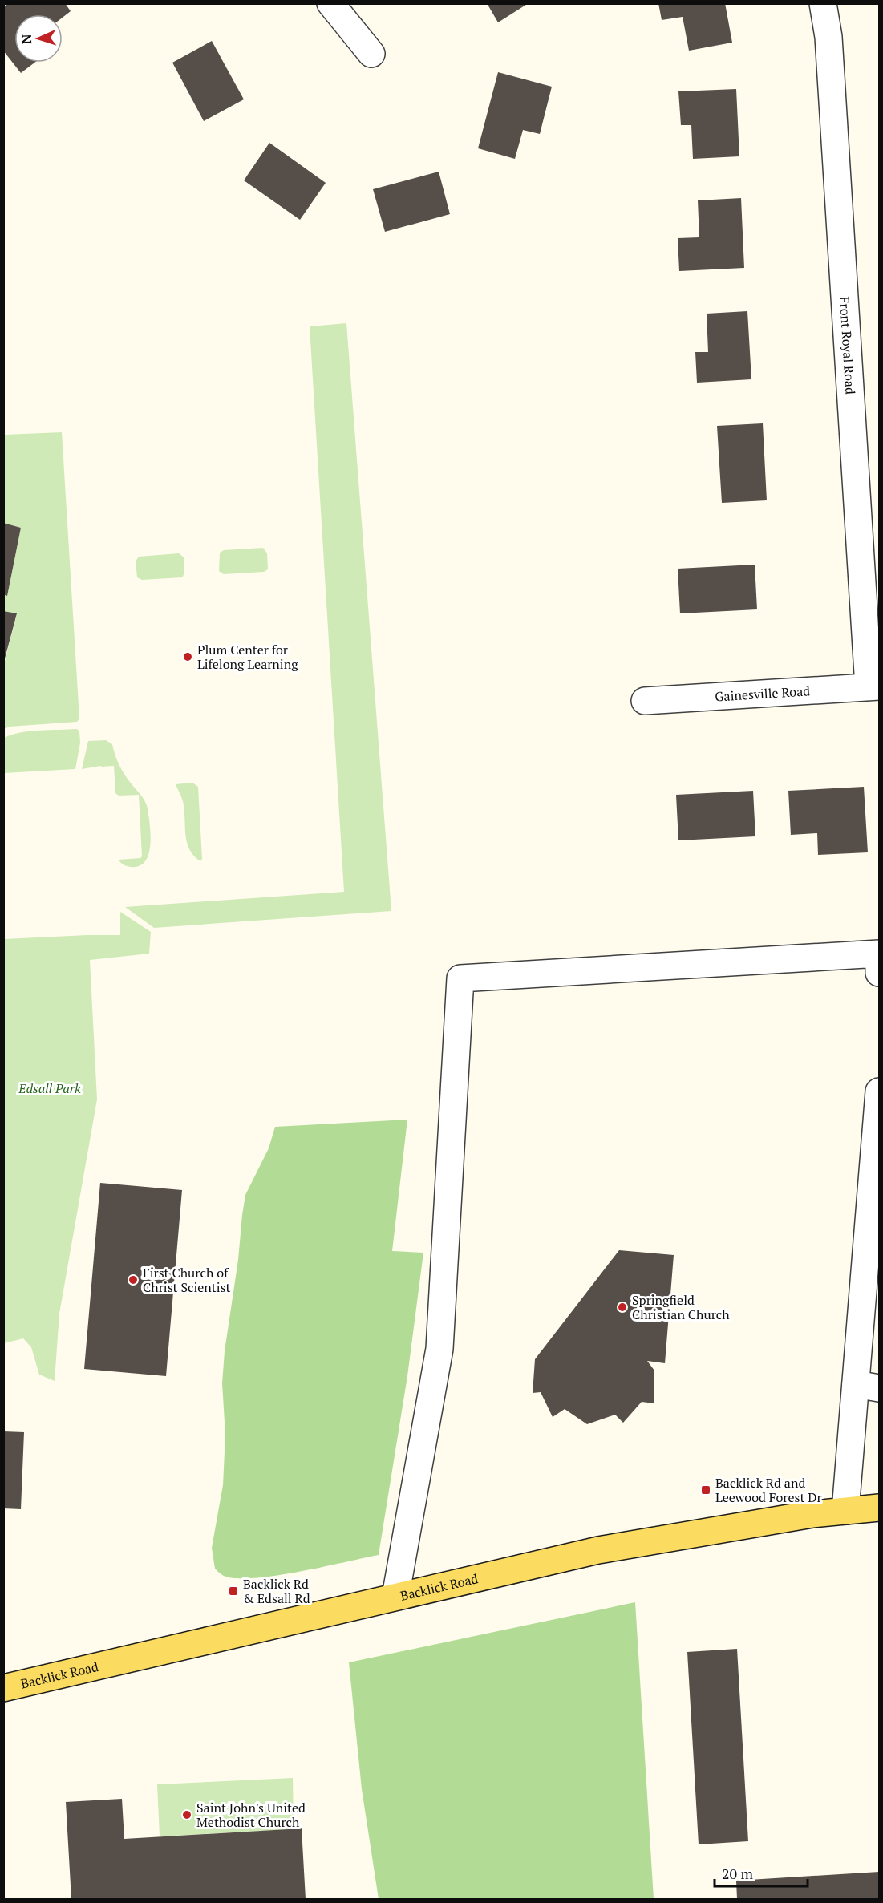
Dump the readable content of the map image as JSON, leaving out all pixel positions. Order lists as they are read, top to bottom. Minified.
{"streets":{"main road":["Backlick Road"],"street":["Front Royal Road","Gainesville Road"]},"crossings":[["Front Royal Road","Gainesville Road"]],"parks":["Edsall Park"],"places":{"other":["Plum Center for Lifelong Learning","First Church of Christ Scientist","Springfield Christian Church","Saint John's United Methodist Church"],"transit":["Backlick Rd and Leewood Forest Dr","Backlick Rd & Edsall Rd"]},"scale_bar":"20 m","north":"left"}
